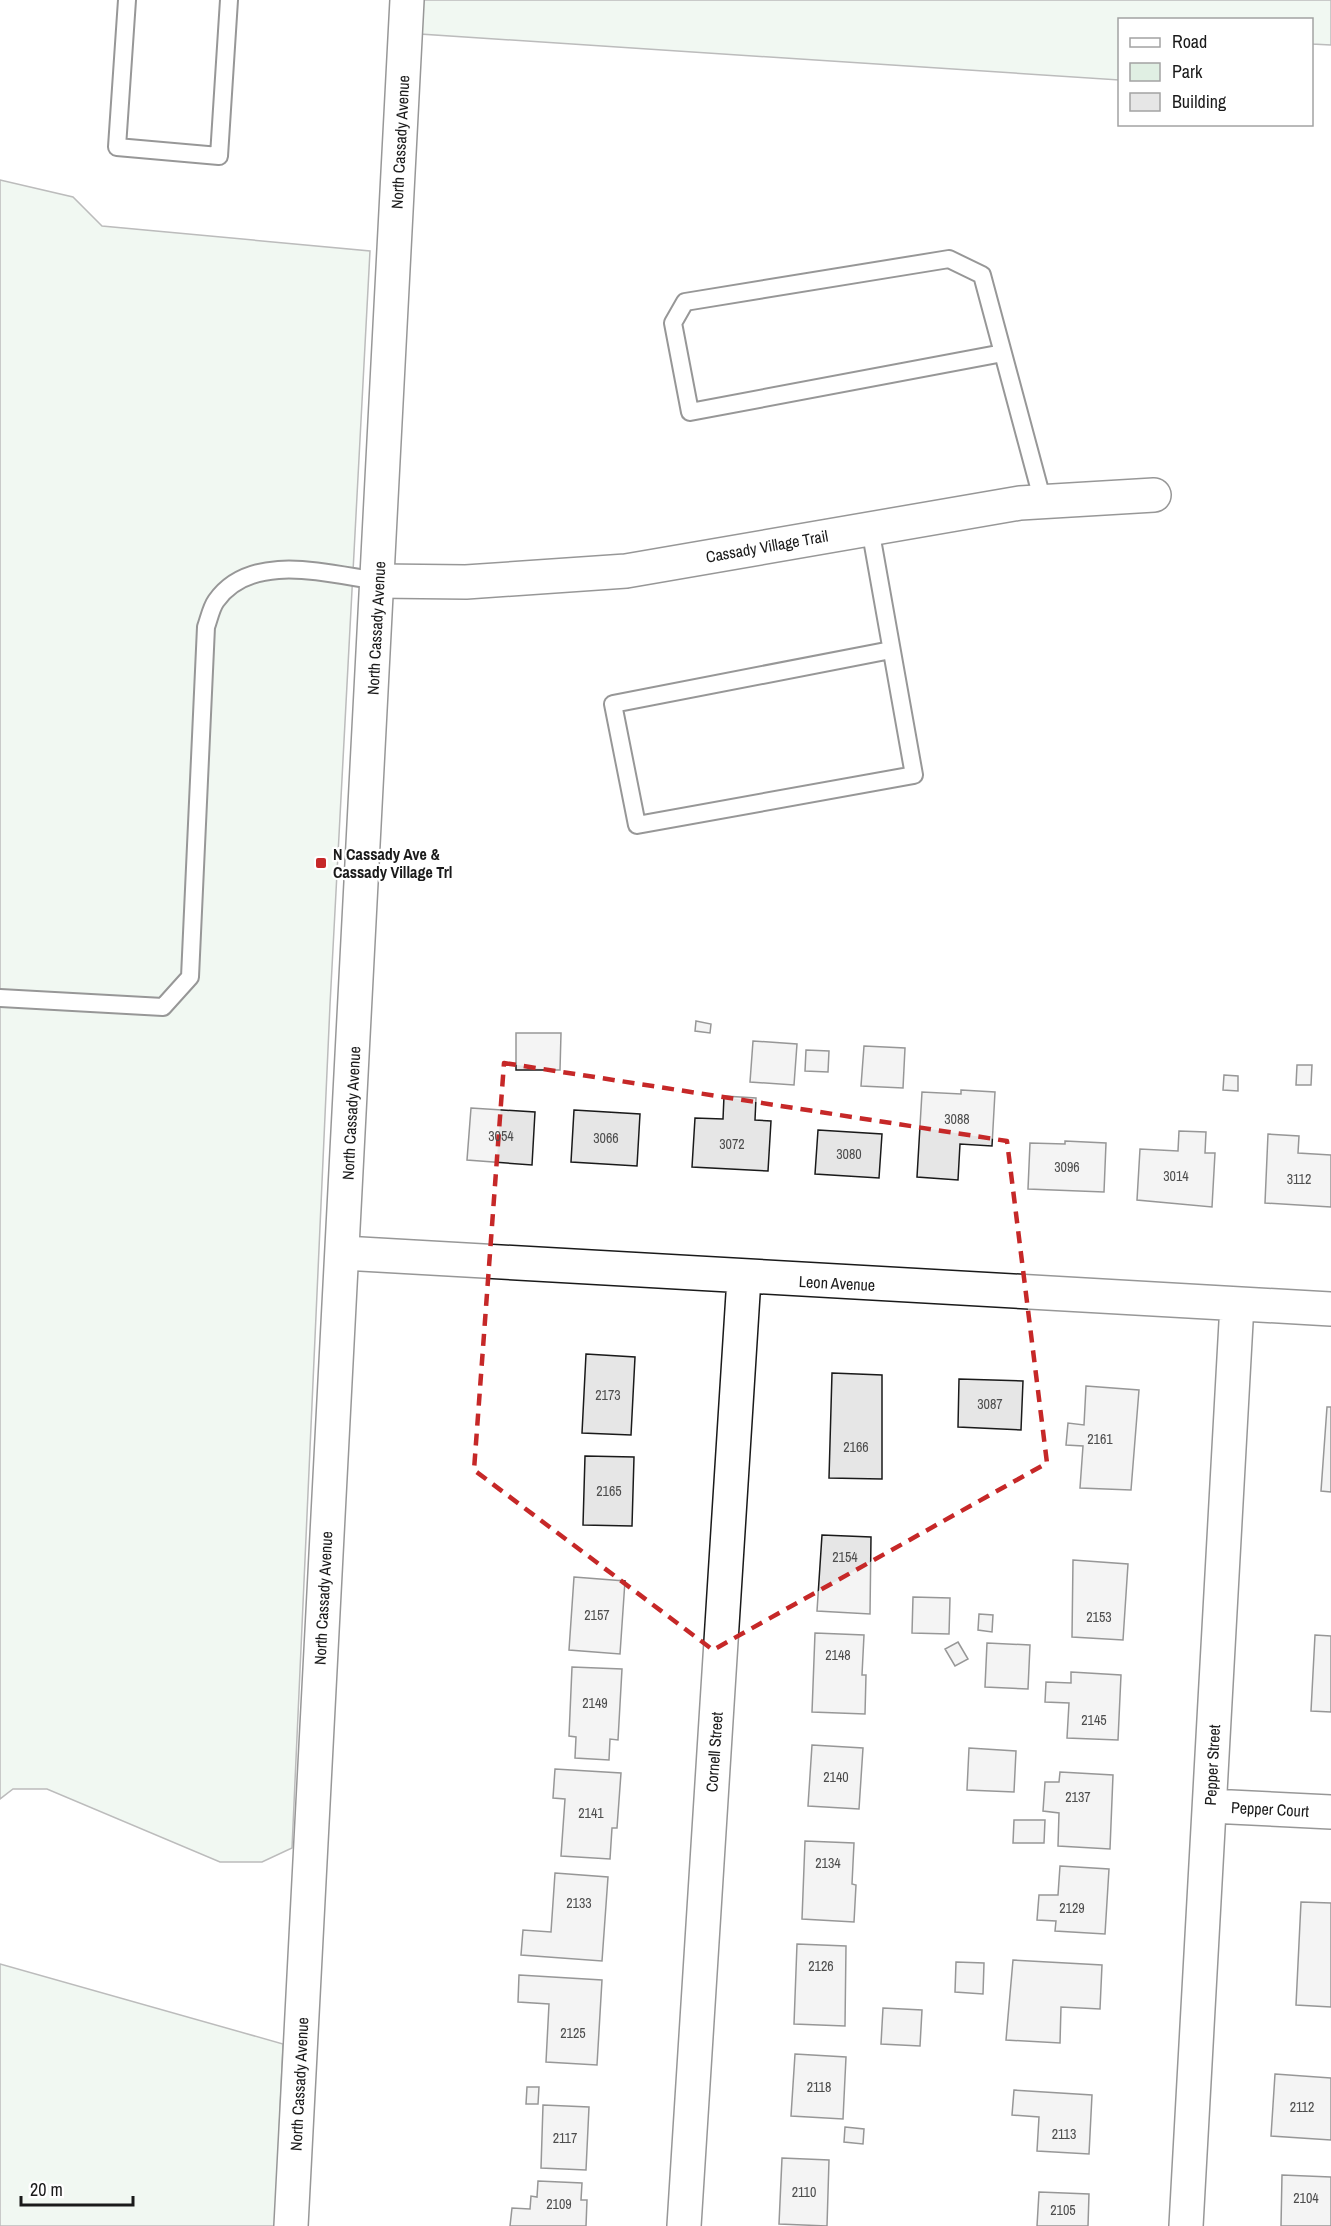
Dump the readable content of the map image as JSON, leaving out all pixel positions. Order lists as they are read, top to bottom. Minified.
{"streets":{"street":["North Cassady Avenue","Cassady Village Trail","Leon Avenue","Cornell Street","Pepper Street","Pepper Court"]},"crossings":[["North Cassady Avenue","Cassady Village Trail"],["North Cassady Avenue","Leon Avenue"],["Leon Avenue","Cornell Street"],["Leon Avenue","Pepper Street"],["Pepper Street","Pepper Court"]],"places":{"transit":["N Cassady Ave & Cassady Village Trl"]},"house_numbers":["3088","3054","3066","3072","3080","3096","3014","3112","2173","3087","2161","2166","2165","2154","2157","2153","2148","2149","2145","2140","2137","2141","2134","2133","2129","2126","2125","2118","2112","2113","2117","2110","2104","2109","2105"],"legend":["Road","Park","Building"],"scale_bar":"20 m"}
